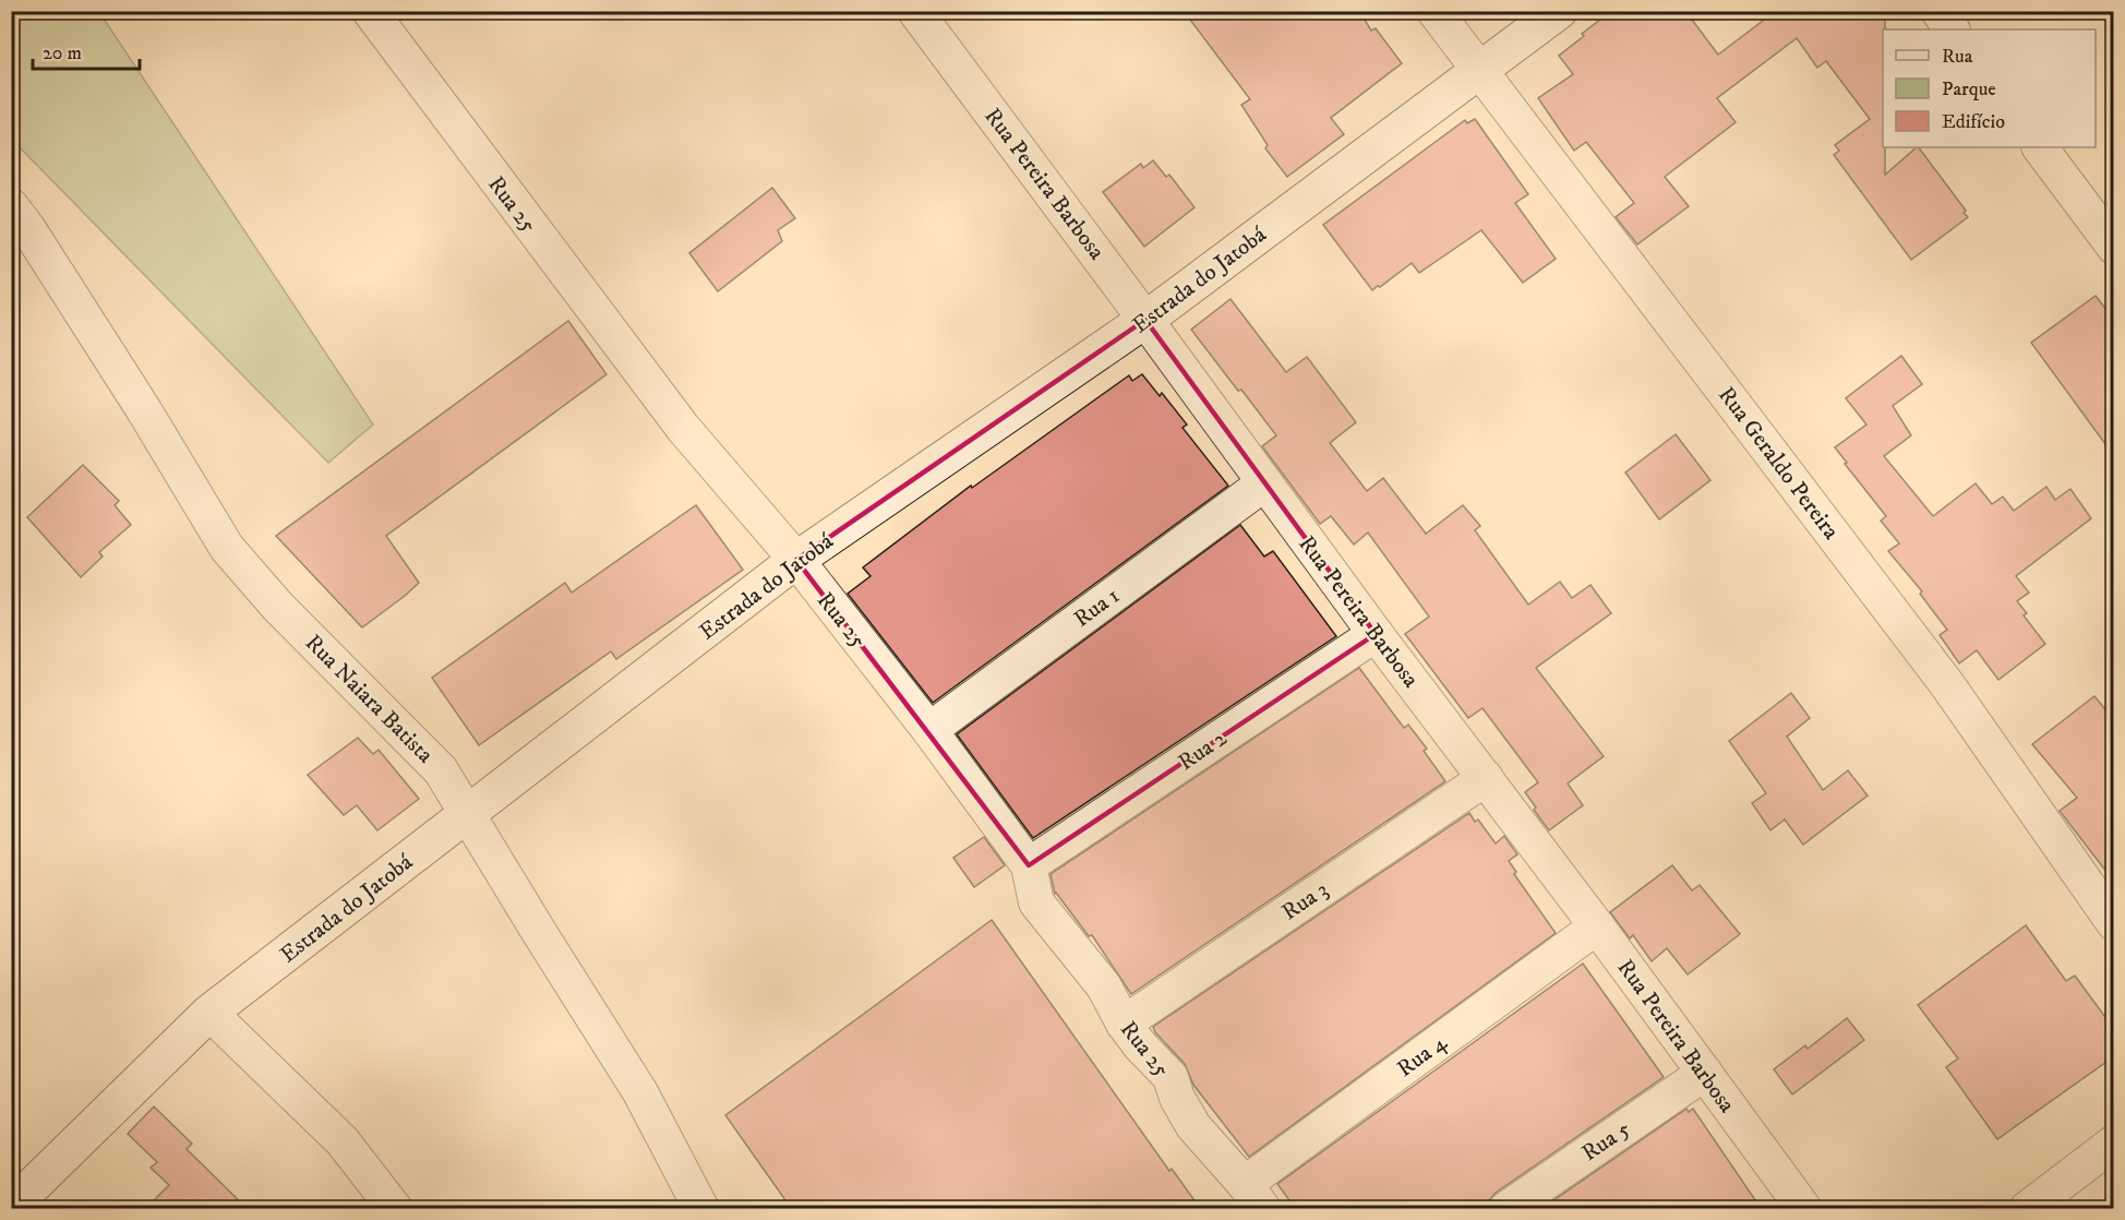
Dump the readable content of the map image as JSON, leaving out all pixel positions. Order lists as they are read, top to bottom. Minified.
{"streets":{"street":["Rua Pereira Barbosa","Rua 25","Estrada do Jatobá","Rua Geraldo Pereira","Rua 1","Rua Naiara Batista","Rua 2","Rua 3","Rua 4","Rua 5"]},"crossings":[["Rua Pereira Barbosa","Estrada do Jatobá"],["Rua Pereira Barbosa","Rua 1"],["Rua Pereira Barbosa","Rua 2"],["Rua Pereira Barbosa","Rua 3"],["Rua Pereira Barbosa","Rua 4"],["Rua Pereira Barbosa","Rua 5"],["Rua 25","Estrada do Jatobá"],["Rua 25","Rua 1"],["Rua 25","Rua 2"],["Rua 25","Rua 3"],["Rua 25","Rua 4"],["Estrada do Jatobá","Rua Geraldo Pereira"],["Estrada do Jatobá","Rua Naiara Batista"]],"legend":["Rua","Parque","Edifício"],"scale_bar":"20 m"}
